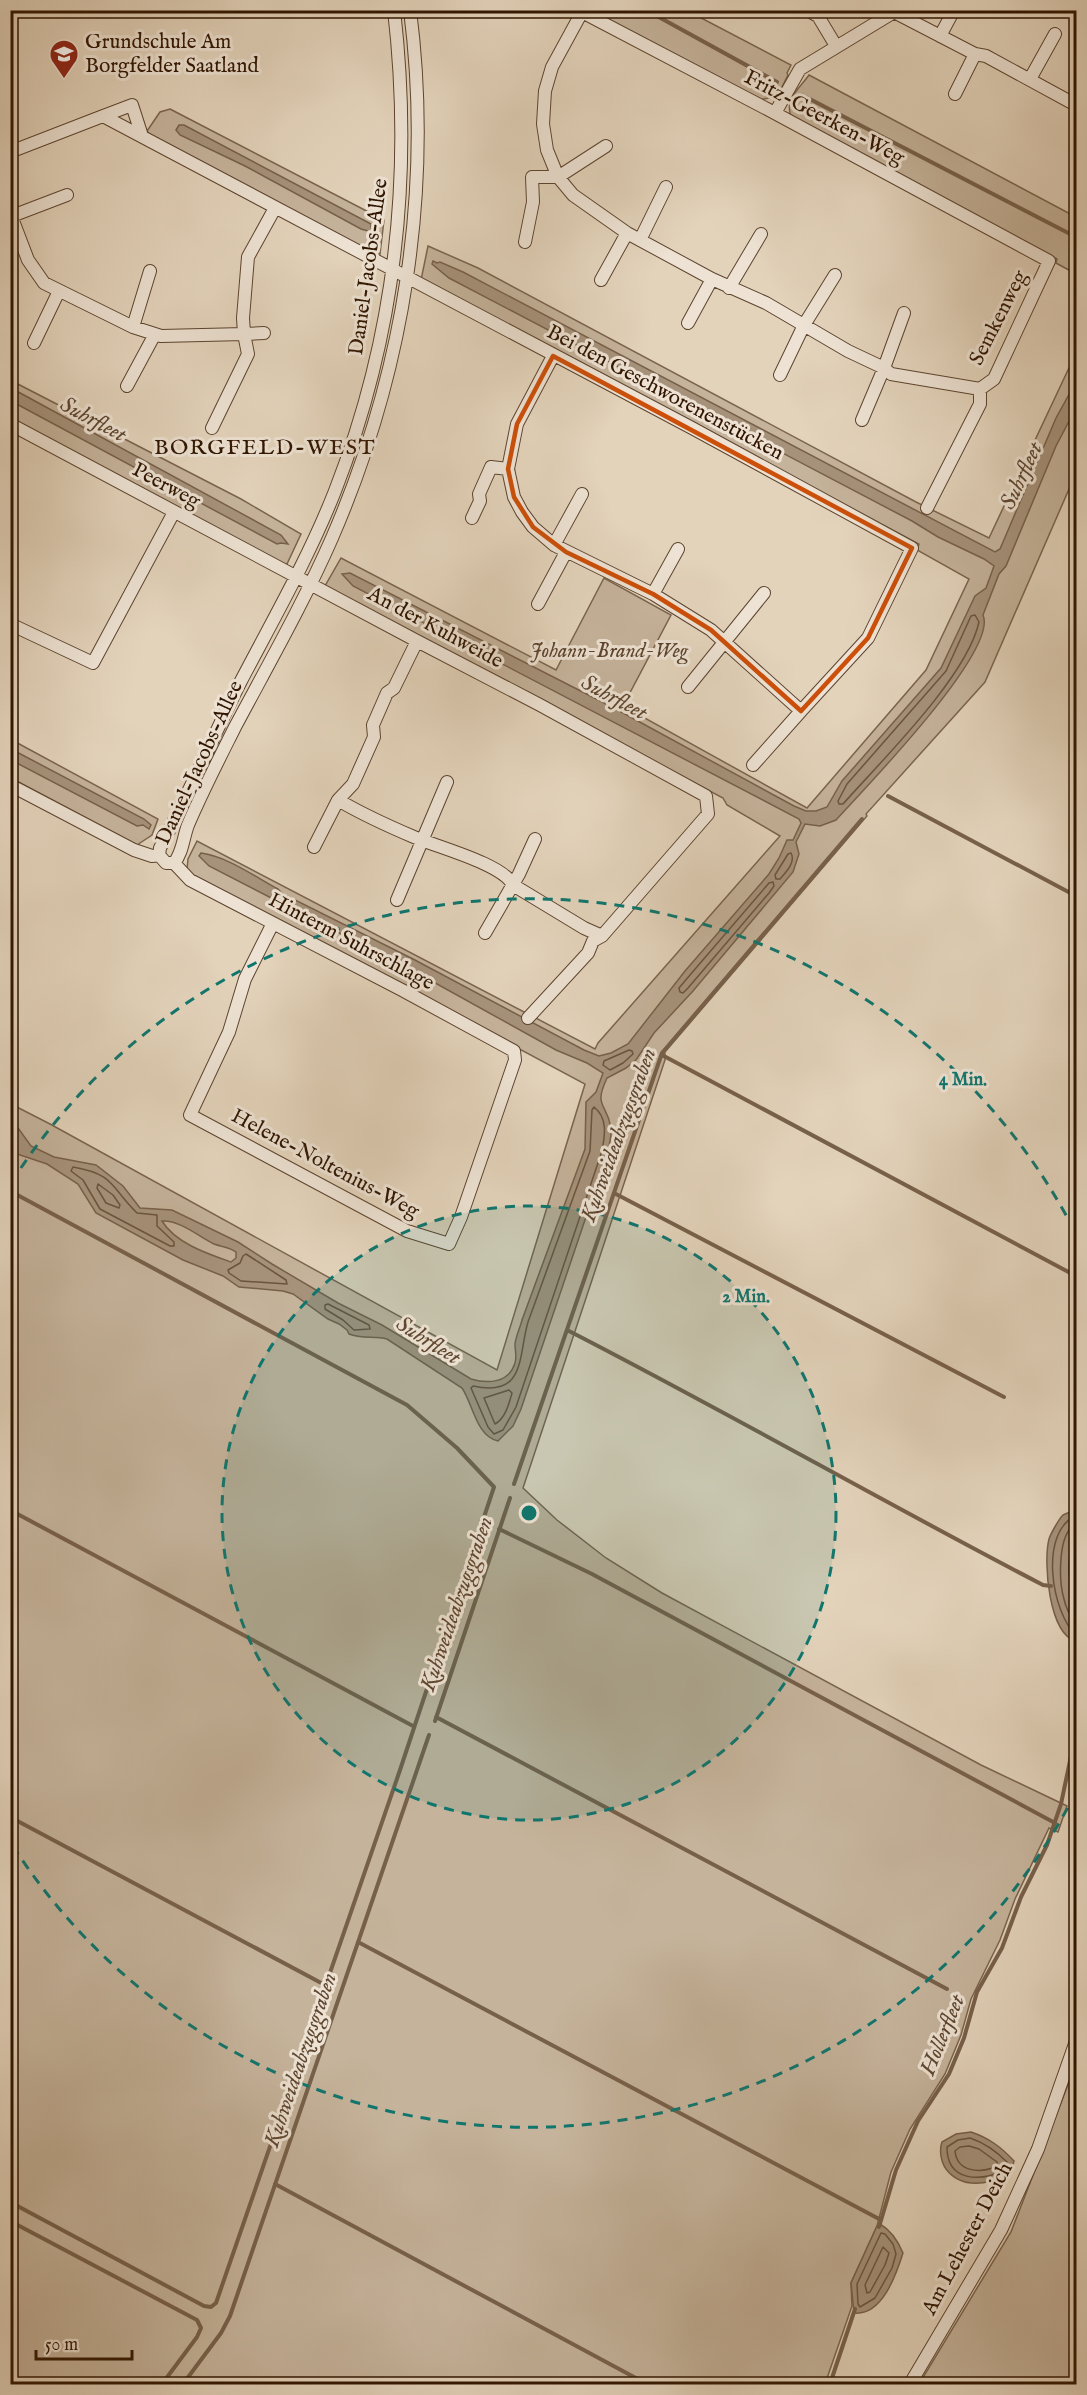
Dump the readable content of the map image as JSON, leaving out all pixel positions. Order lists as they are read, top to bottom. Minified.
{"streets":{"street":["Fritz-Geerken-Weg","Daniel-Jacobs-Allee","Semkenweg","Bei den Geschworenenstücken","Peerweg","An der Kuhweide","Hinterm Suhrschlage","Helene-Noltenius-Weg","Am Lehester Deich"]},"crossings":[["Fritz-Geerken-Weg","Semkenweg"],["Daniel-Jacobs-Allee","Bei den Geschworenenstücken"],["Daniel-Jacobs-Allee","Peerweg"],["Daniel-Jacobs-Allee","An der Kuhweide"],["Daniel-Jacobs-Allee","Hinterm Suhrschlage"],["Peerweg","An der Kuhweide"],["Hinterm Suhrschlage","Helene-Noltenius-Weg"]],"districts":["BORGFELD-WEST"],"water":["Suhrfleet","Kuhweideabzugsgraben","Hollerfleet"],"parks":["Johann-Brand-Weg"],"places":{"school or university":["Grundschule Am Borgfelder Saatland"]},"scale_bar":"50 m","rings":["4 Min.","2 Min."]}
